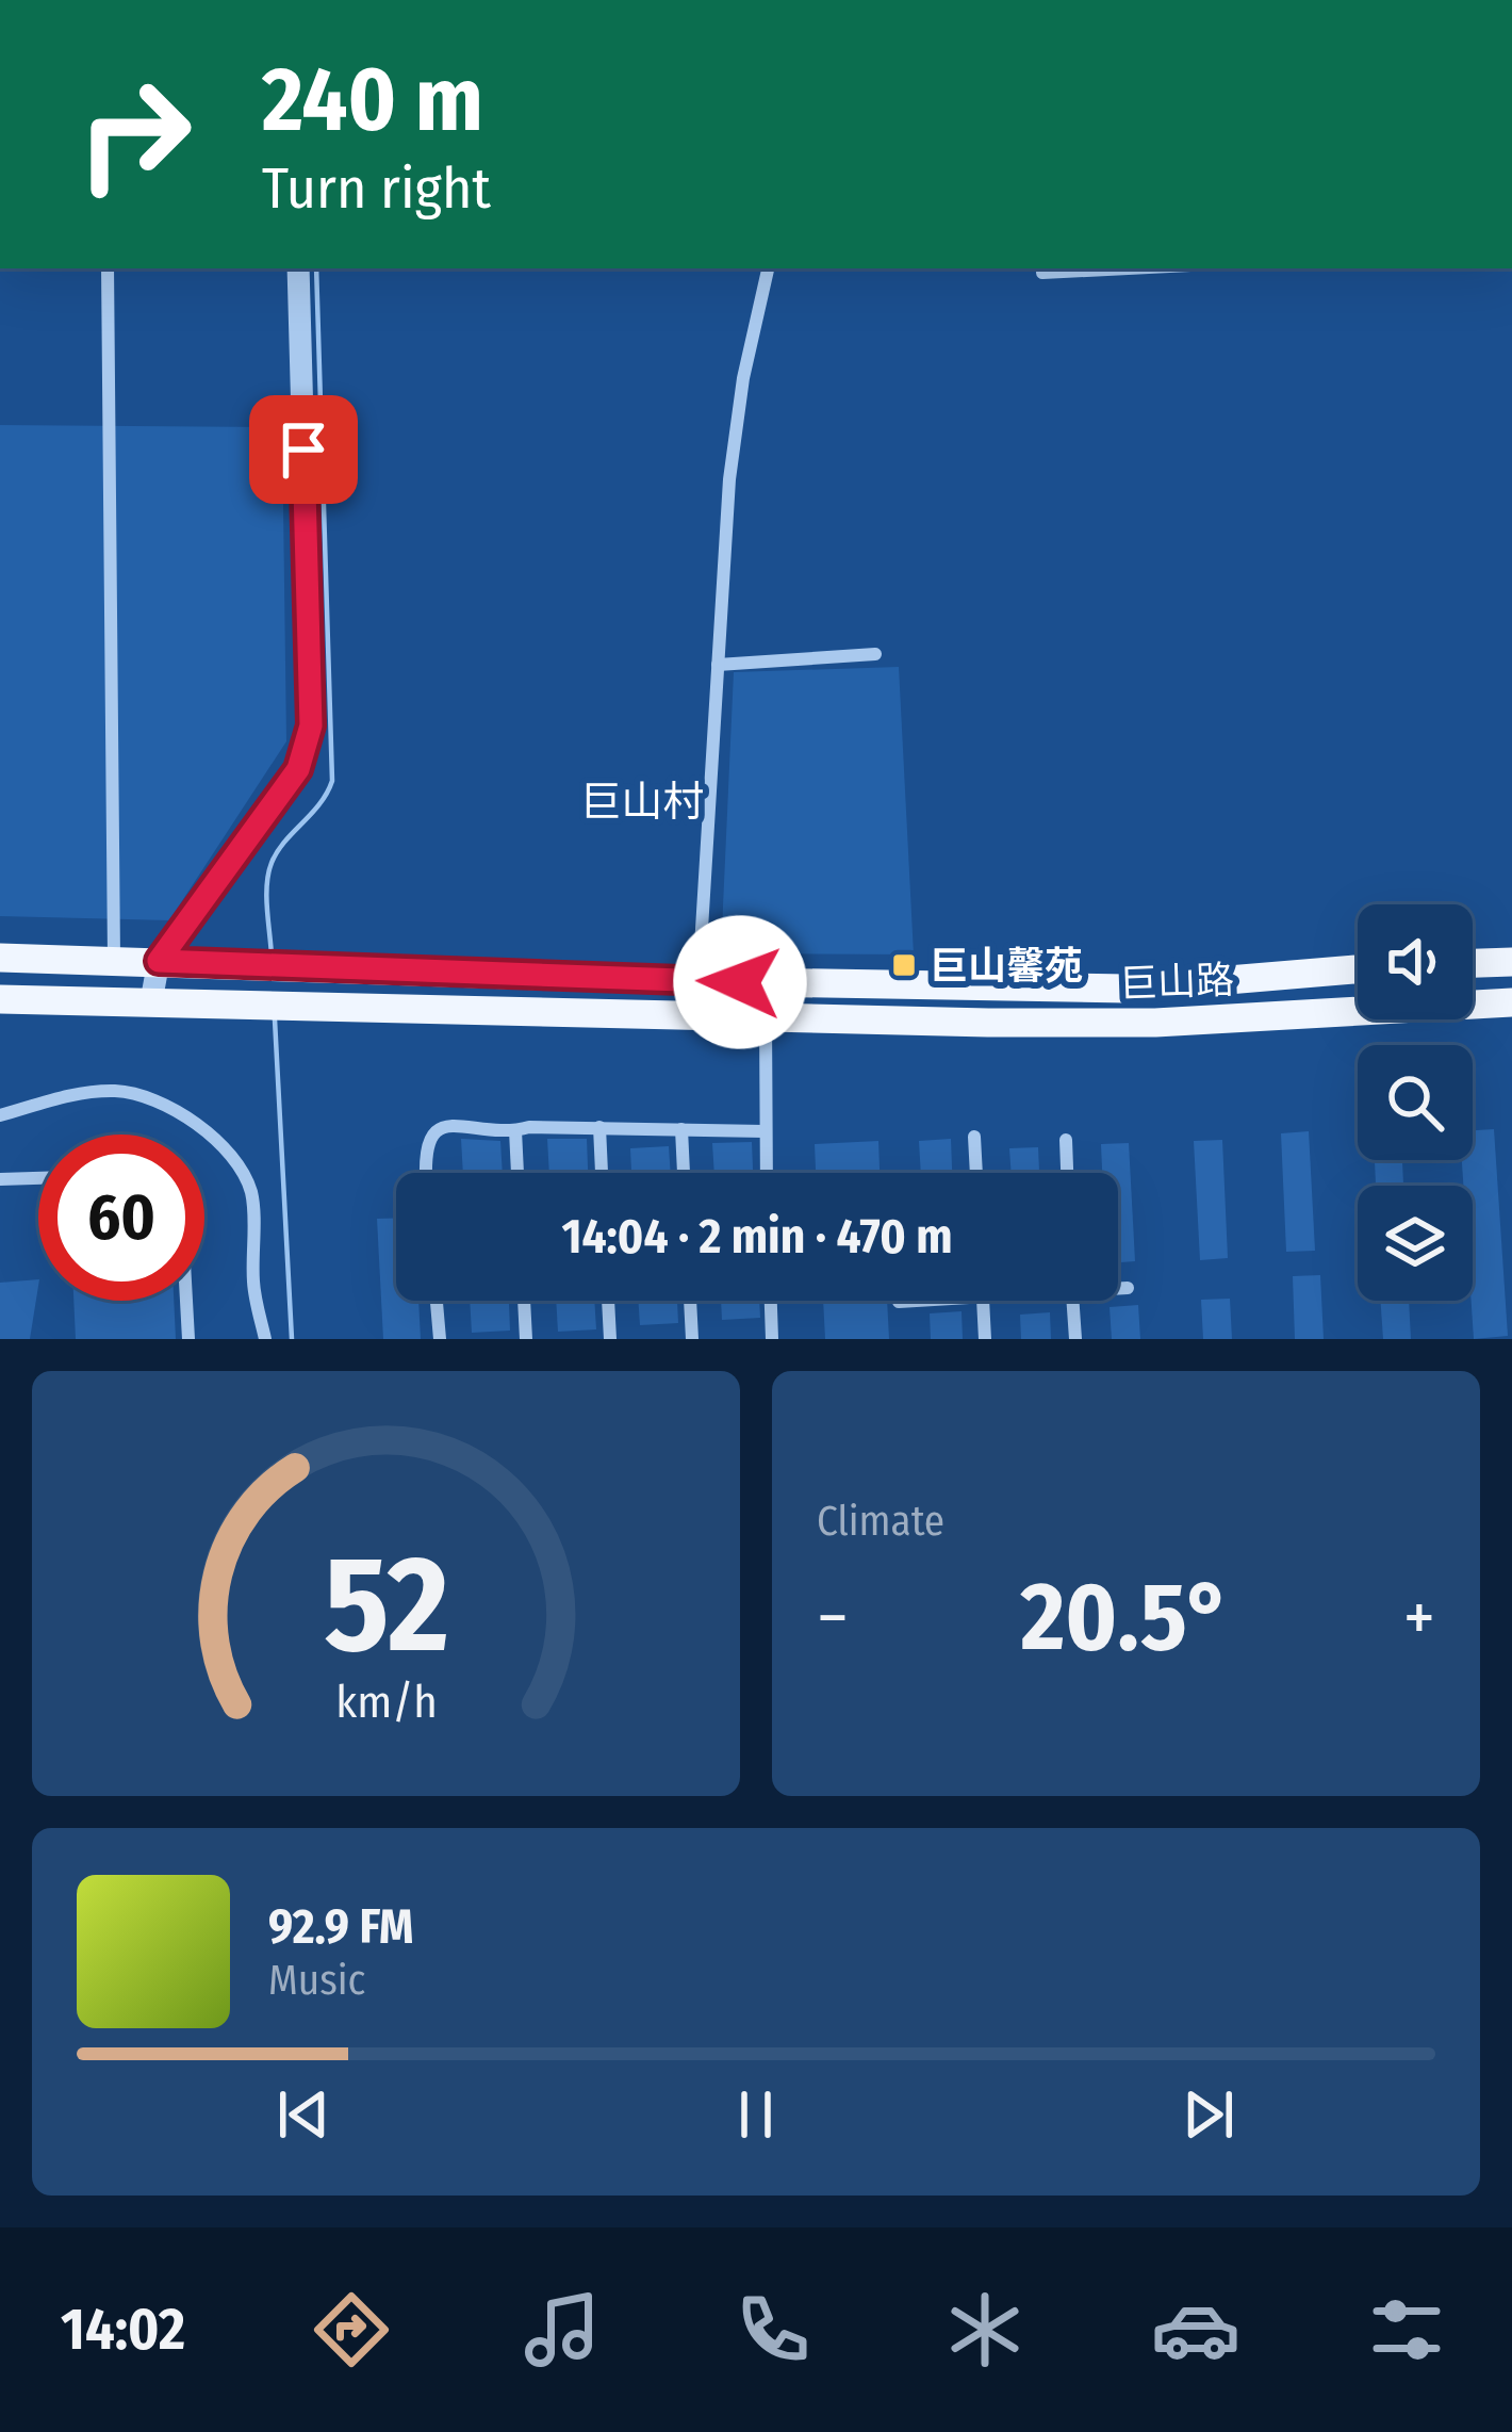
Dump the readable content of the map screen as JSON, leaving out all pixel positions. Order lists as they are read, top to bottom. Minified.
{"streets":{"main road":["巨山路"]},"districts":["巨山村"],"places":{"transit":["巨山馨苑"]},"page":{"turn":["240 m","Turn right"],"limit":"60","trip":"14:04 · 2 min · 470 m","tile":"Climate","heat":["−","20.5°","+"],"song":["92.9 FM","Music"],"tabs":"14:02","gauge":["52","km/h"]}}
